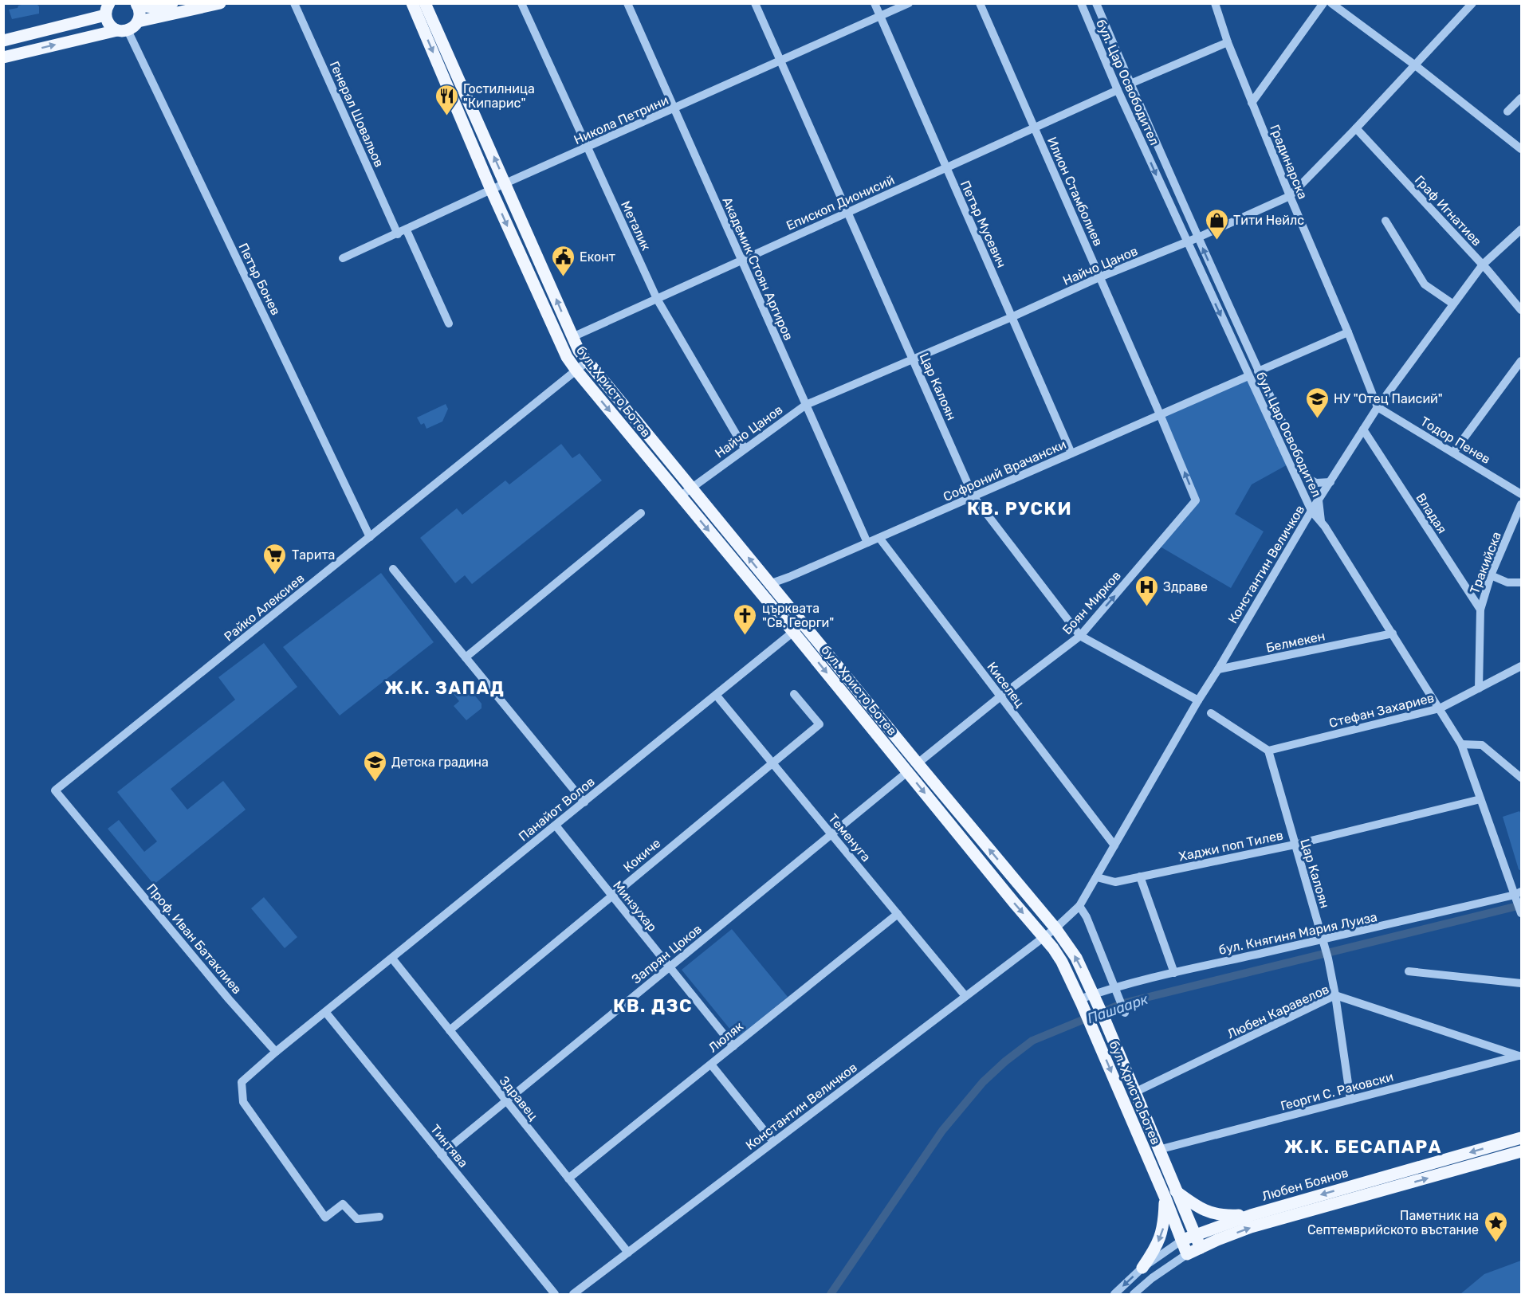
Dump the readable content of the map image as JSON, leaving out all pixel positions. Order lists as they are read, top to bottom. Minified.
{"streets":{"main road":["бул. Христо Ботев","Любен Боянов"],"street":["бул. Цар Освободител","Генерал Шовальов","Никола Петрини","Градинарска","Илион Стамболиев","Епископ Дионисий","Граф Игнатиев","Петър Мусевич","Металик","Найчо Цанов","Академик Стоян Аргиров","Петър Бонев","Цар Калоян","Тодор Пенев","Софроний Врачански","Владая","Тракийска","Константин Величков","Боян Мирков","Райко Алексиев","Белмекен","Киселец","Стефан Захариев","Панайот Волов","Теменуга","Хаджи поп Тилев","Кокиче","Минзухар","бул. Княгиня Мария Луиза","Проф. Иван Батаклиев","Запрян Цоков","Любен Каравелов","Люляк","Георги С. Раковски","Здравец","Тинтява"]},"crossings":[["бул. Цар Освободител","Епископ Дионисий"],["бул. Цар Освободител","Найчо Цанов"],["бул. Цар Освободител","Софроний Врачански"],["бул. Цар Освободител","Константин Величков"],["бул. Цар Освободител","Белмекен"],["бул. Цар Освободител","Стефан Захариев"],["бул. Цар Освободител","Хаджи поп Тилев"],["бул. Цар Освободител","бул. Княгиня Мария Луиза"],["Генерал Шовальов","Никола Петрини"],["Никола Петрини","Петър Мусевич"],["Никола Петрини","Металик"],["Никола Петрини","Академик Стоян Аргиров"],["Никола Петрини","Цар Калоян"],["Никола Петрини","бул. Христо Ботев"],["Градинарска","Найчо Цанов"],["Градинарска","Тодор Пенев"],["Градинарска","Константин Величков"],["Илион Стамболиев","Епископ Дионисий"],["Илион Стамболиев","Найчо Цанов"],["Илион Стамболиев","Софроний Врачански"],["Илион Стамболиев","Боян Мирков"],["Епископ Дионисий","Петър Мусевич"],["Епископ Дионисий","Металик"],["Епископ Дионисий","Академик Стоян Аргиров"],["Епископ Дионисий","Цар Калоян"],["Епископ Дионисий","бул. Христо Ботев"],["Граф Игнатиев","Найчо Цанов"],["Граф Игнатиев","Константин Величков"],["Петър Мусевич","Найчо Цанов"],["Петър Мусевич","Софроний Врачански"],["Металик","Найчо Цанов"],["Найчо Цанов","Академик Стоян Аргиров"],["Найчо Цанов","Цар Калоян"],["Найчо Цанов","бул. Христо Ботев"],["Академик Стоян Аргиров","Софроний Врачански"],["Петър Бонев","Райко Алексиев"],["Цар Калоян","Софроний Врачански"],["Цар Калоян","Константин Величков"],["Цар Калоян","Боян Мирков"],["Цар Калоян","Стефан Захариев"],["Цар Калоян","Хаджи поп Тилев"],["Цар Калоян","бул. Княгиня Мария Луиза"],["Цар Калоян","Любен Каравелов"],["Цар Калоян","Георги С. Раковски"],["бул. Христо Ботев","Софроний Врачански"],["бул. Христо Ботев","Константин Величков"],["бул. Христо Ботев","Боян Мирков"],["бул. Христо Ботев","Райко Алексиев"],["бул. Христо Ботев","Панайот Волов"],["бул. Христо Ботев","бул. Княгиня Мария Луиза"],["бул. Христо Ботев","Запрян Цоков"],["бул. Христо Ботев","Любен Каравелов"],["бул. Христо Ботев","Георги С. Раковски"],["бул. Христо Ботев","Любен Боянов"],["Тодор Пенев","Константин Величков"],["Софроний Врачански","Боян Мирков"],["Софроний Врачански","Киселец"],["Владая","Тракийска"],["Владая","Константин Величков"],["Тракийска","Стефан Захариев"],["Константин Величков","Белмекен"],["Константин Величков","Киселец"],["Константин Величков","Теменуга"],["Константин Величков","Хаджи поп Тилев"],["Константин Величков","Здравец"],["Боян Мирков","Киселец"],["Райко Алексиев","Проф. Иван Батаклиев"],["Панайот Волов","Теменуга"],["Панайот Волов","Минзухар"],["Панайот Волов","Здравец"],["Панайот Волов","Тинтява"],["Теменуга","Кокиче"],["Теменуга","Запрян Цоков"],["Теменуга","Люляк"],["Кокиче","Минзухар"],["Кокиче","Здравец"],["Минзухар","Запрян Цоков"],["Минзухар","Люляк"],["Запрян Цоков","Здравец"],["Запрян Цоков","Тинтява"],["Любен Каравелов","Георги С. Раковски"],["Люляк","Здравец"]],"one_way":["Боян Мирков"],"districts":["КВ. РУСКИ","Ж.К. ЗАПАД","КВ. ДЗС","Ж.К. БЕСАПАРА"],"water":["Пашаарк"],"places":{"restaurant":["Гостилница \"Кипарис\""],"shop":["Тити Нейлс"],"public building":["Еконт"],"school or university":["НУ \"Отец Паисий\"","Детска градина"],"supermarket":["Тарита"],"hospital":["Здраве"],"church":["църквата \"Св. Георги\""],"place":["Паметник на Септемврийското въстание"]}}
